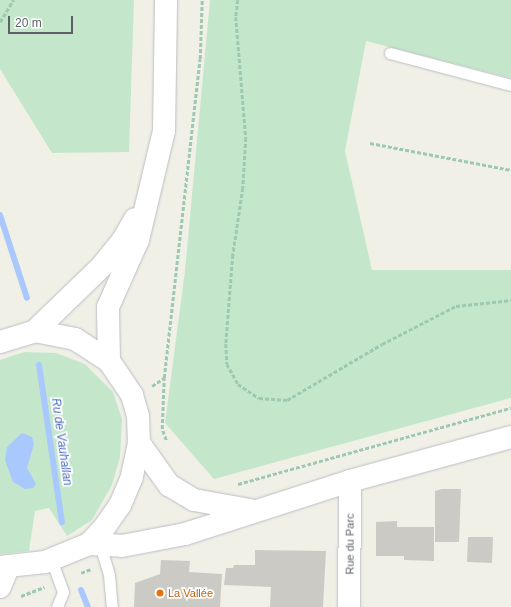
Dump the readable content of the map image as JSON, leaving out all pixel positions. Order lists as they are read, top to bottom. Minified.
{"streets":{"main road":["Rue du Parc"]},"water":["Ru de Vauhallan"],"places":["La Vallée"],"scale_bar":"20 m"}
